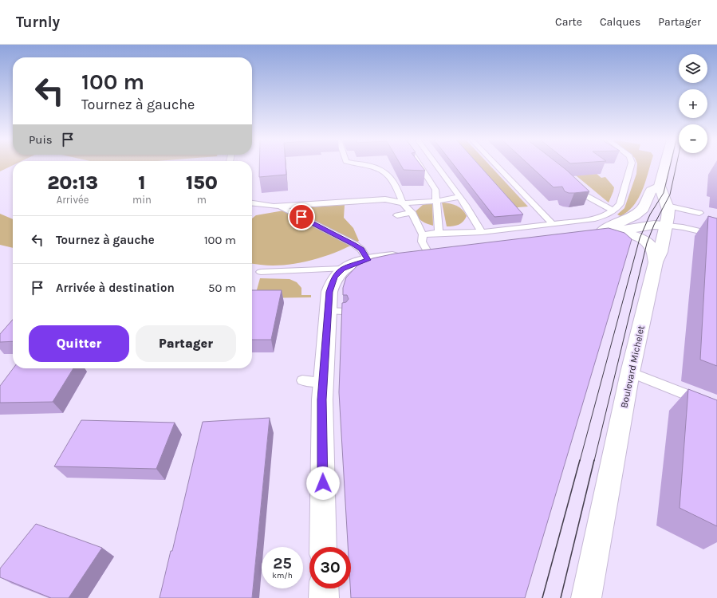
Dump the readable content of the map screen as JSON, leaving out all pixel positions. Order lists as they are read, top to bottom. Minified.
{"streets":{"street":["Boulevard Michelet"]},"page":{"header":"Turnly","nav":["Carte","Calques","Partager"],"map_buttons":["+","−"],"turn":["100 m","Tournez à gauche"],"then":"Puis","eta":["20:13","Arrivée","1","min","150","m"],"list":[{"name":"Tournez à gauche","value":"100 m"},{"name":"Arrivée à destination","value":"50 m"}],"buttons":["Quitter","Partager"],"speed":"25 km/h","limit":"30"}}
